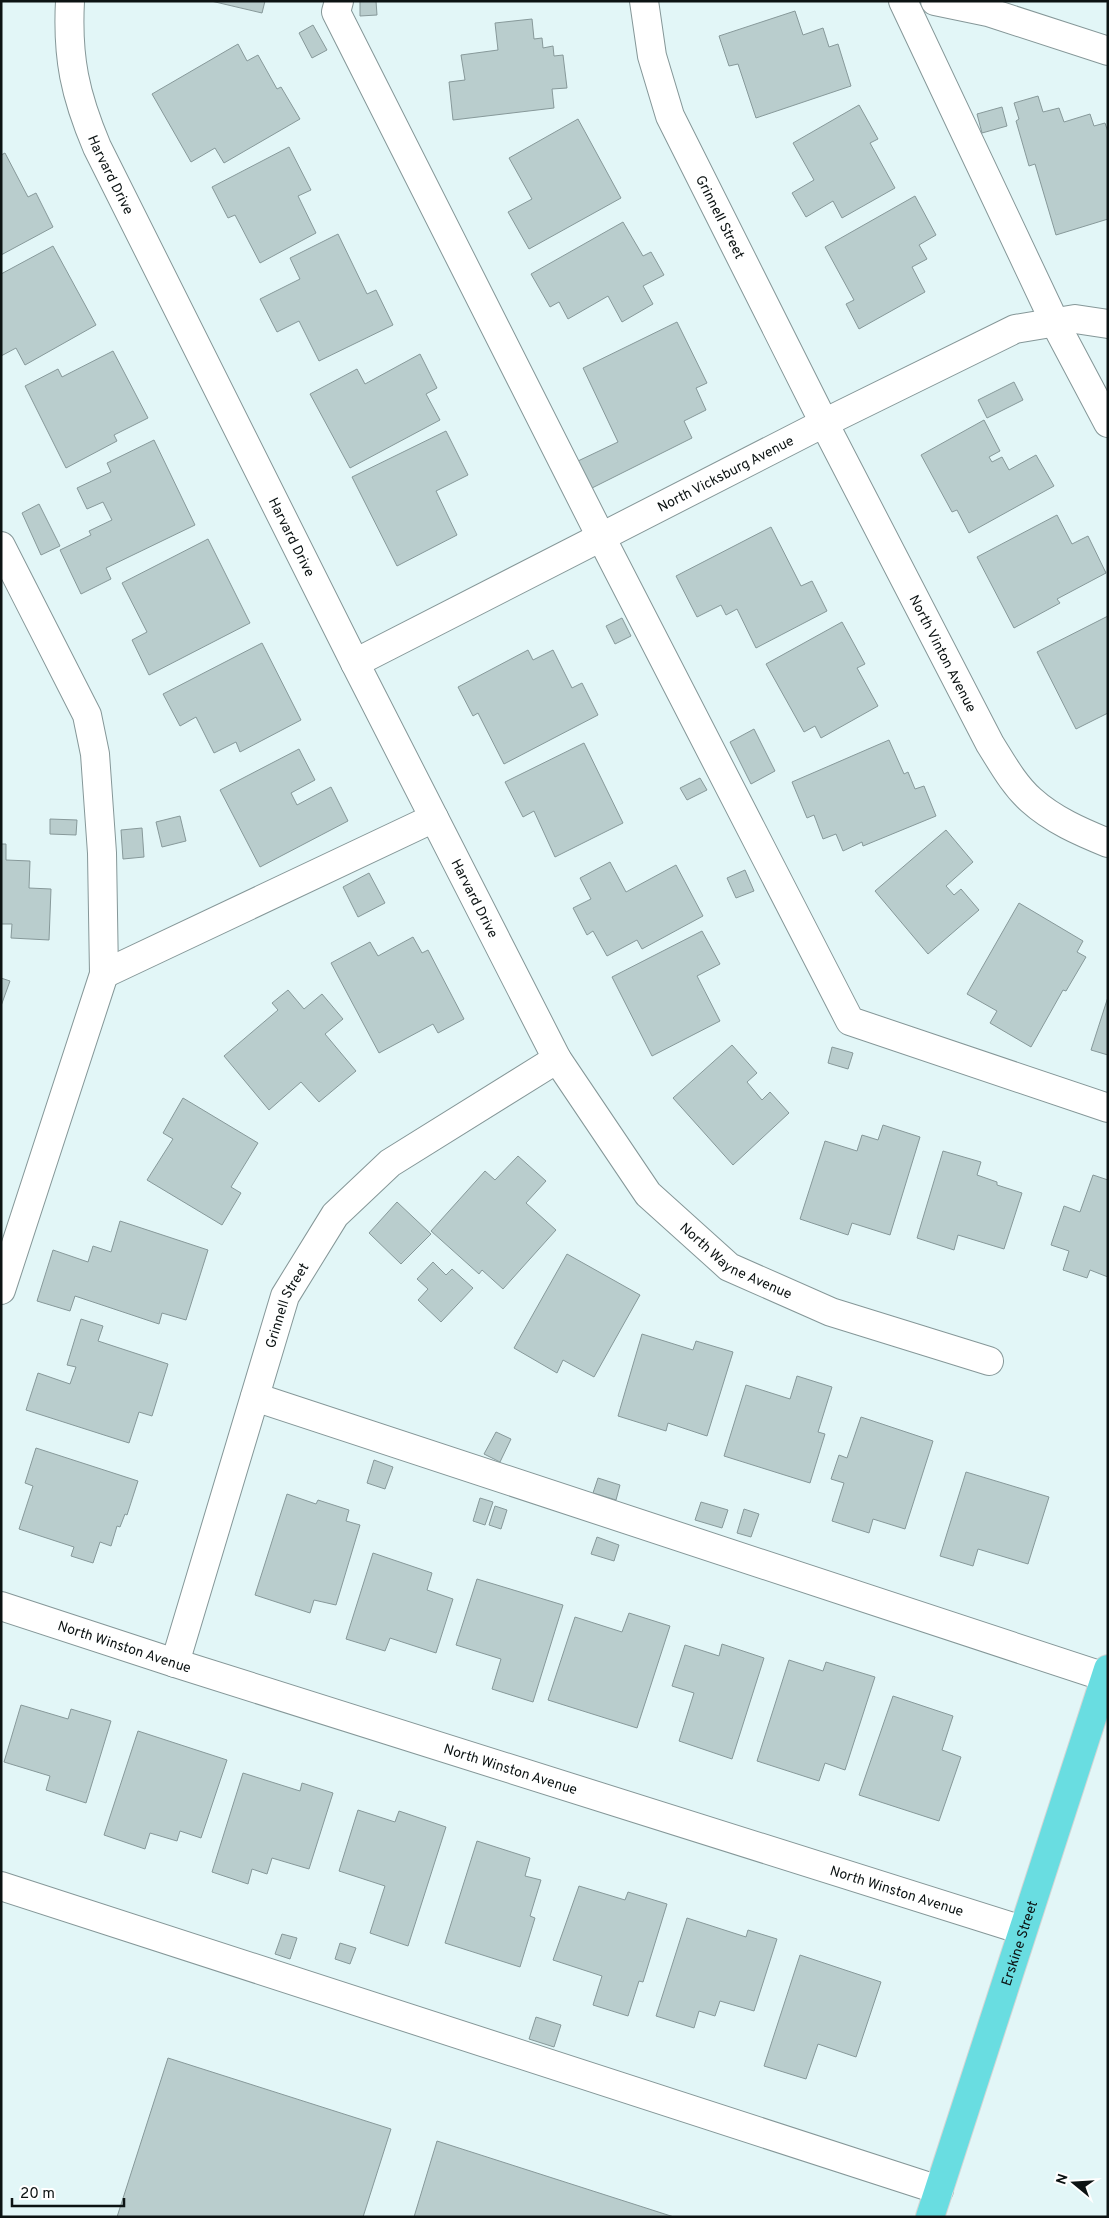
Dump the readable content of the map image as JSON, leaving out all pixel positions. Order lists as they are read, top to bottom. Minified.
{"streets":{"main road":["Erskine Street"],"street":["Harvard Drive","Grinnell Street","North Vicksburg Avenue","North Vinton Avenue","North Wayne Avenue","North Winston Avenue"]},"crossings":[["Harvard Drive","Grinnell Street"],["Harvard Drive","North Vicksburg Avenue"],["Harvard Drive","North Wayne Avenue"],["Grinnell Street","North Vicksburg Avenue"],["Grinnell Street","North Vinton Avenue"],["Grinnell Street","North Wayne Avenue"],["Grinnell Street","North Winston Avenue"],["North Vicksburg Avenue","North Vinton Avenue"],["North Winston Avenue","Erskine Street"]],"scale_bar":"20 m","north":"left"}
